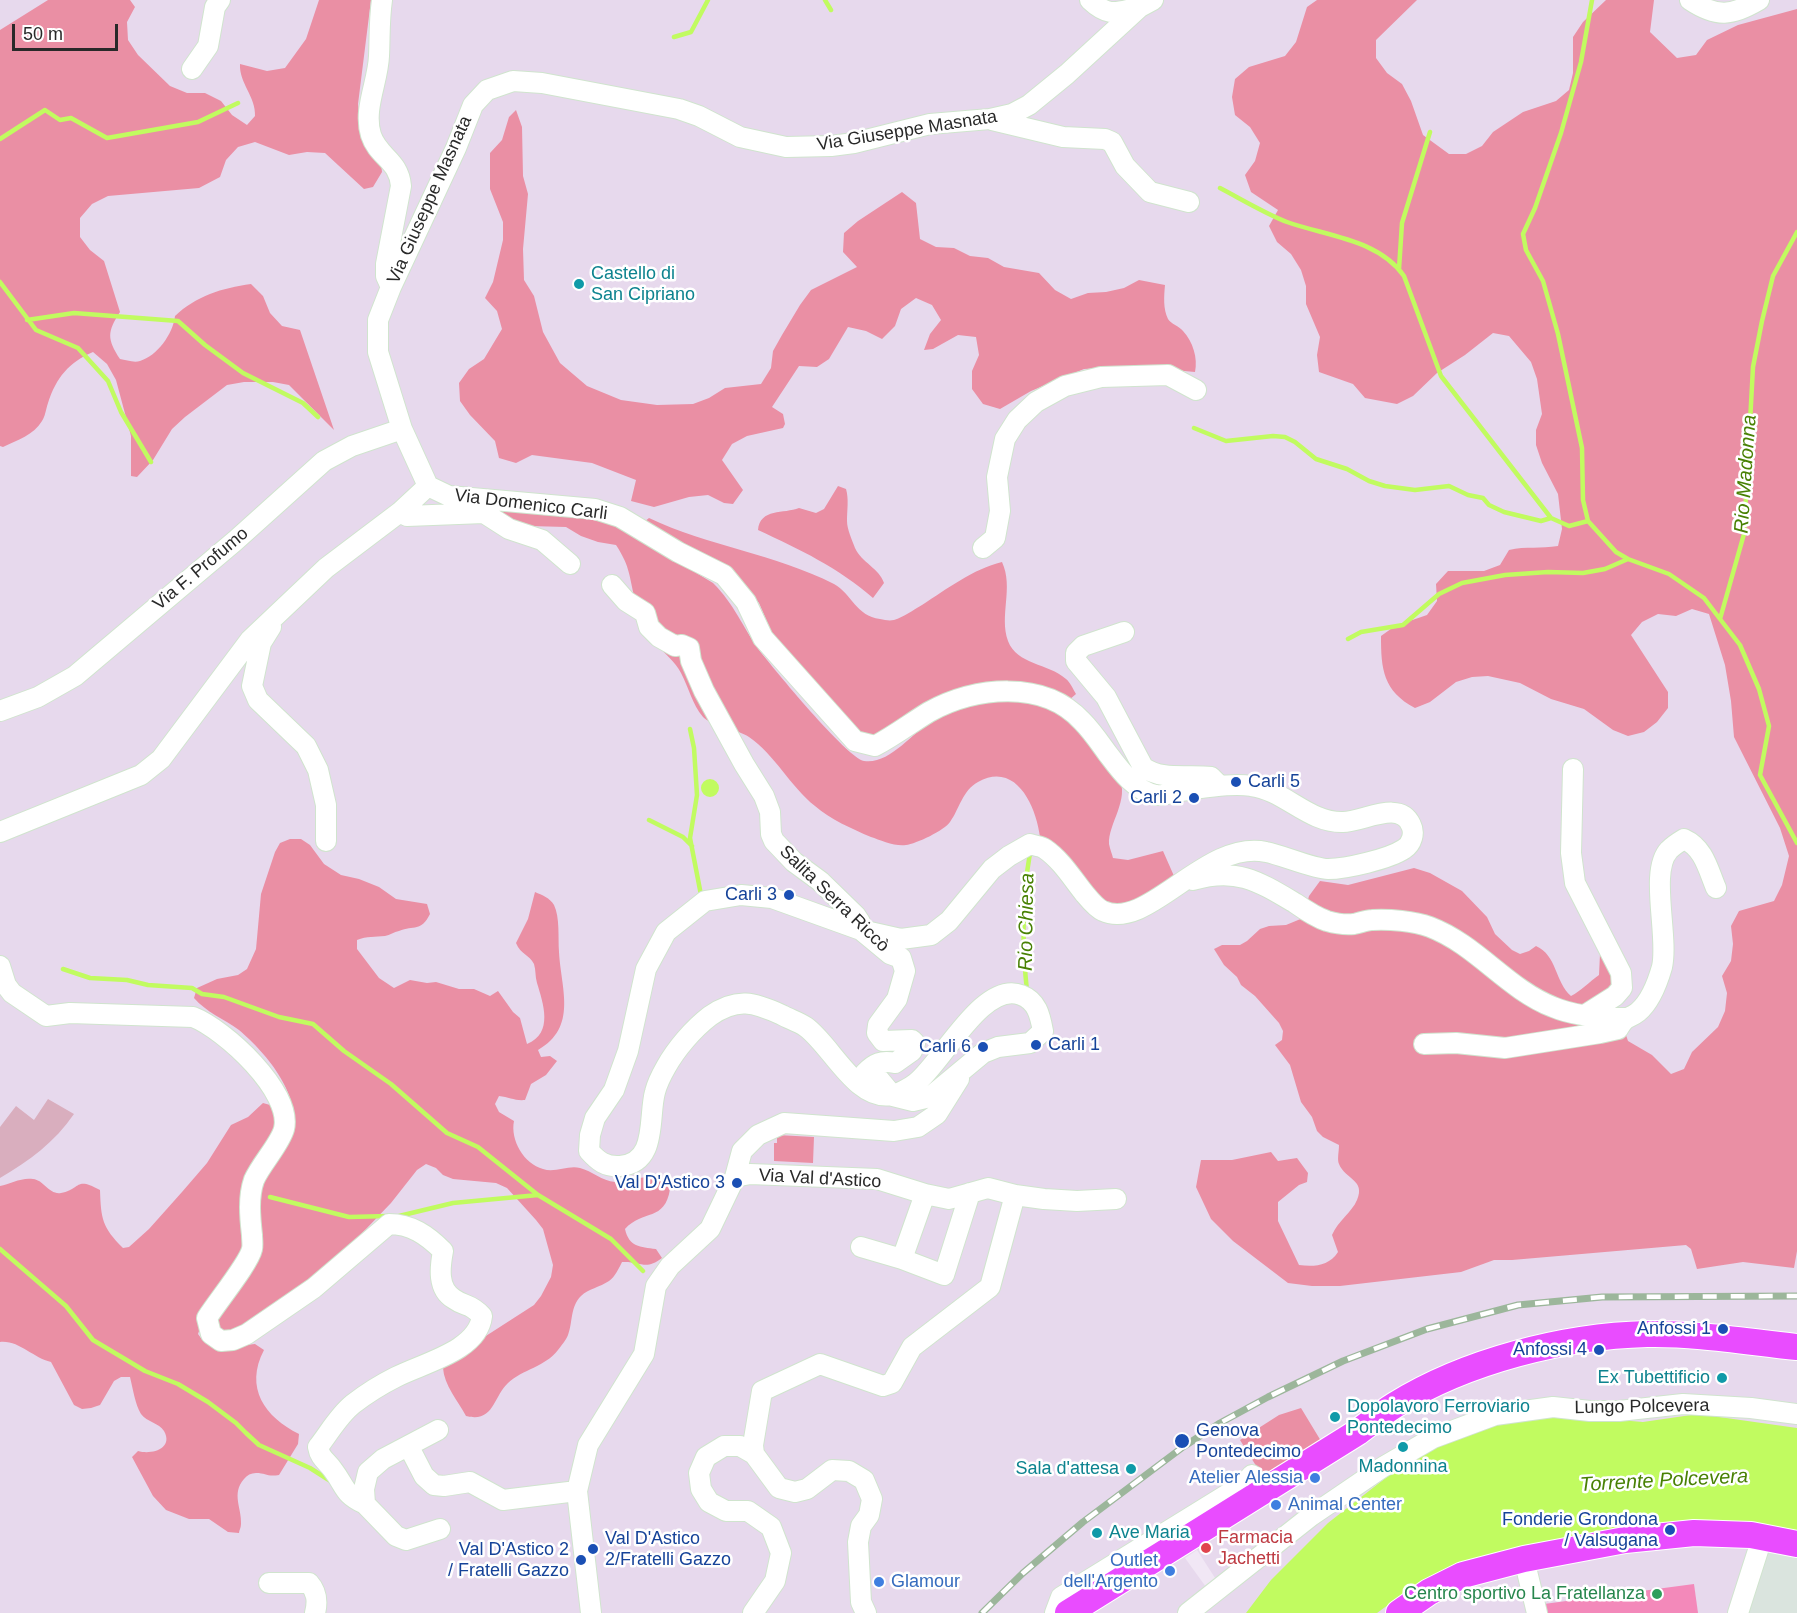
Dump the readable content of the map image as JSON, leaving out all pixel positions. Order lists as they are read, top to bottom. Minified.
{"streets":{"street":["Via Giuseppe Masnata","Via Domenico Carli","Via F. Profumo","Salita Serra Riccò","Via Val d'Astico","Lungo Polcevera"]},"crossings":[["Via Giuseppe Masnata","Via Domenico Carli"],["Via Giuseppe Masnata","Via F. Profumo"],["Via Domenico Carli","Salita Serra Riccò"]],"water":["Rio Madonna","Rio Chiesa","Torrente Polcevera"],"places":["Castello di San Cipriano","Carli 5","Carli 2","Carli 3","Carli 1","Carli 6","Val D'Astico 3","Anfossi 1","Anfossi 4","Ex Tubettificio","Dopolavoro Ferroviario Pontedecimo","Genova Pontedecimo","Madonnina","Sala d'attesa","Atelier Alessia","Animal Center","Fonderie Grondona / Valsugana","Ave Maria","Farmacia Jachetti","Val D'Astico 2/Fratelli Gazzo","Val D'Astico 2 / Fratelli Gazzo","Outlet dell'Argento","Glamour","Centro sportivo La Fratellanza"],"scale_bar":"50 m"}
